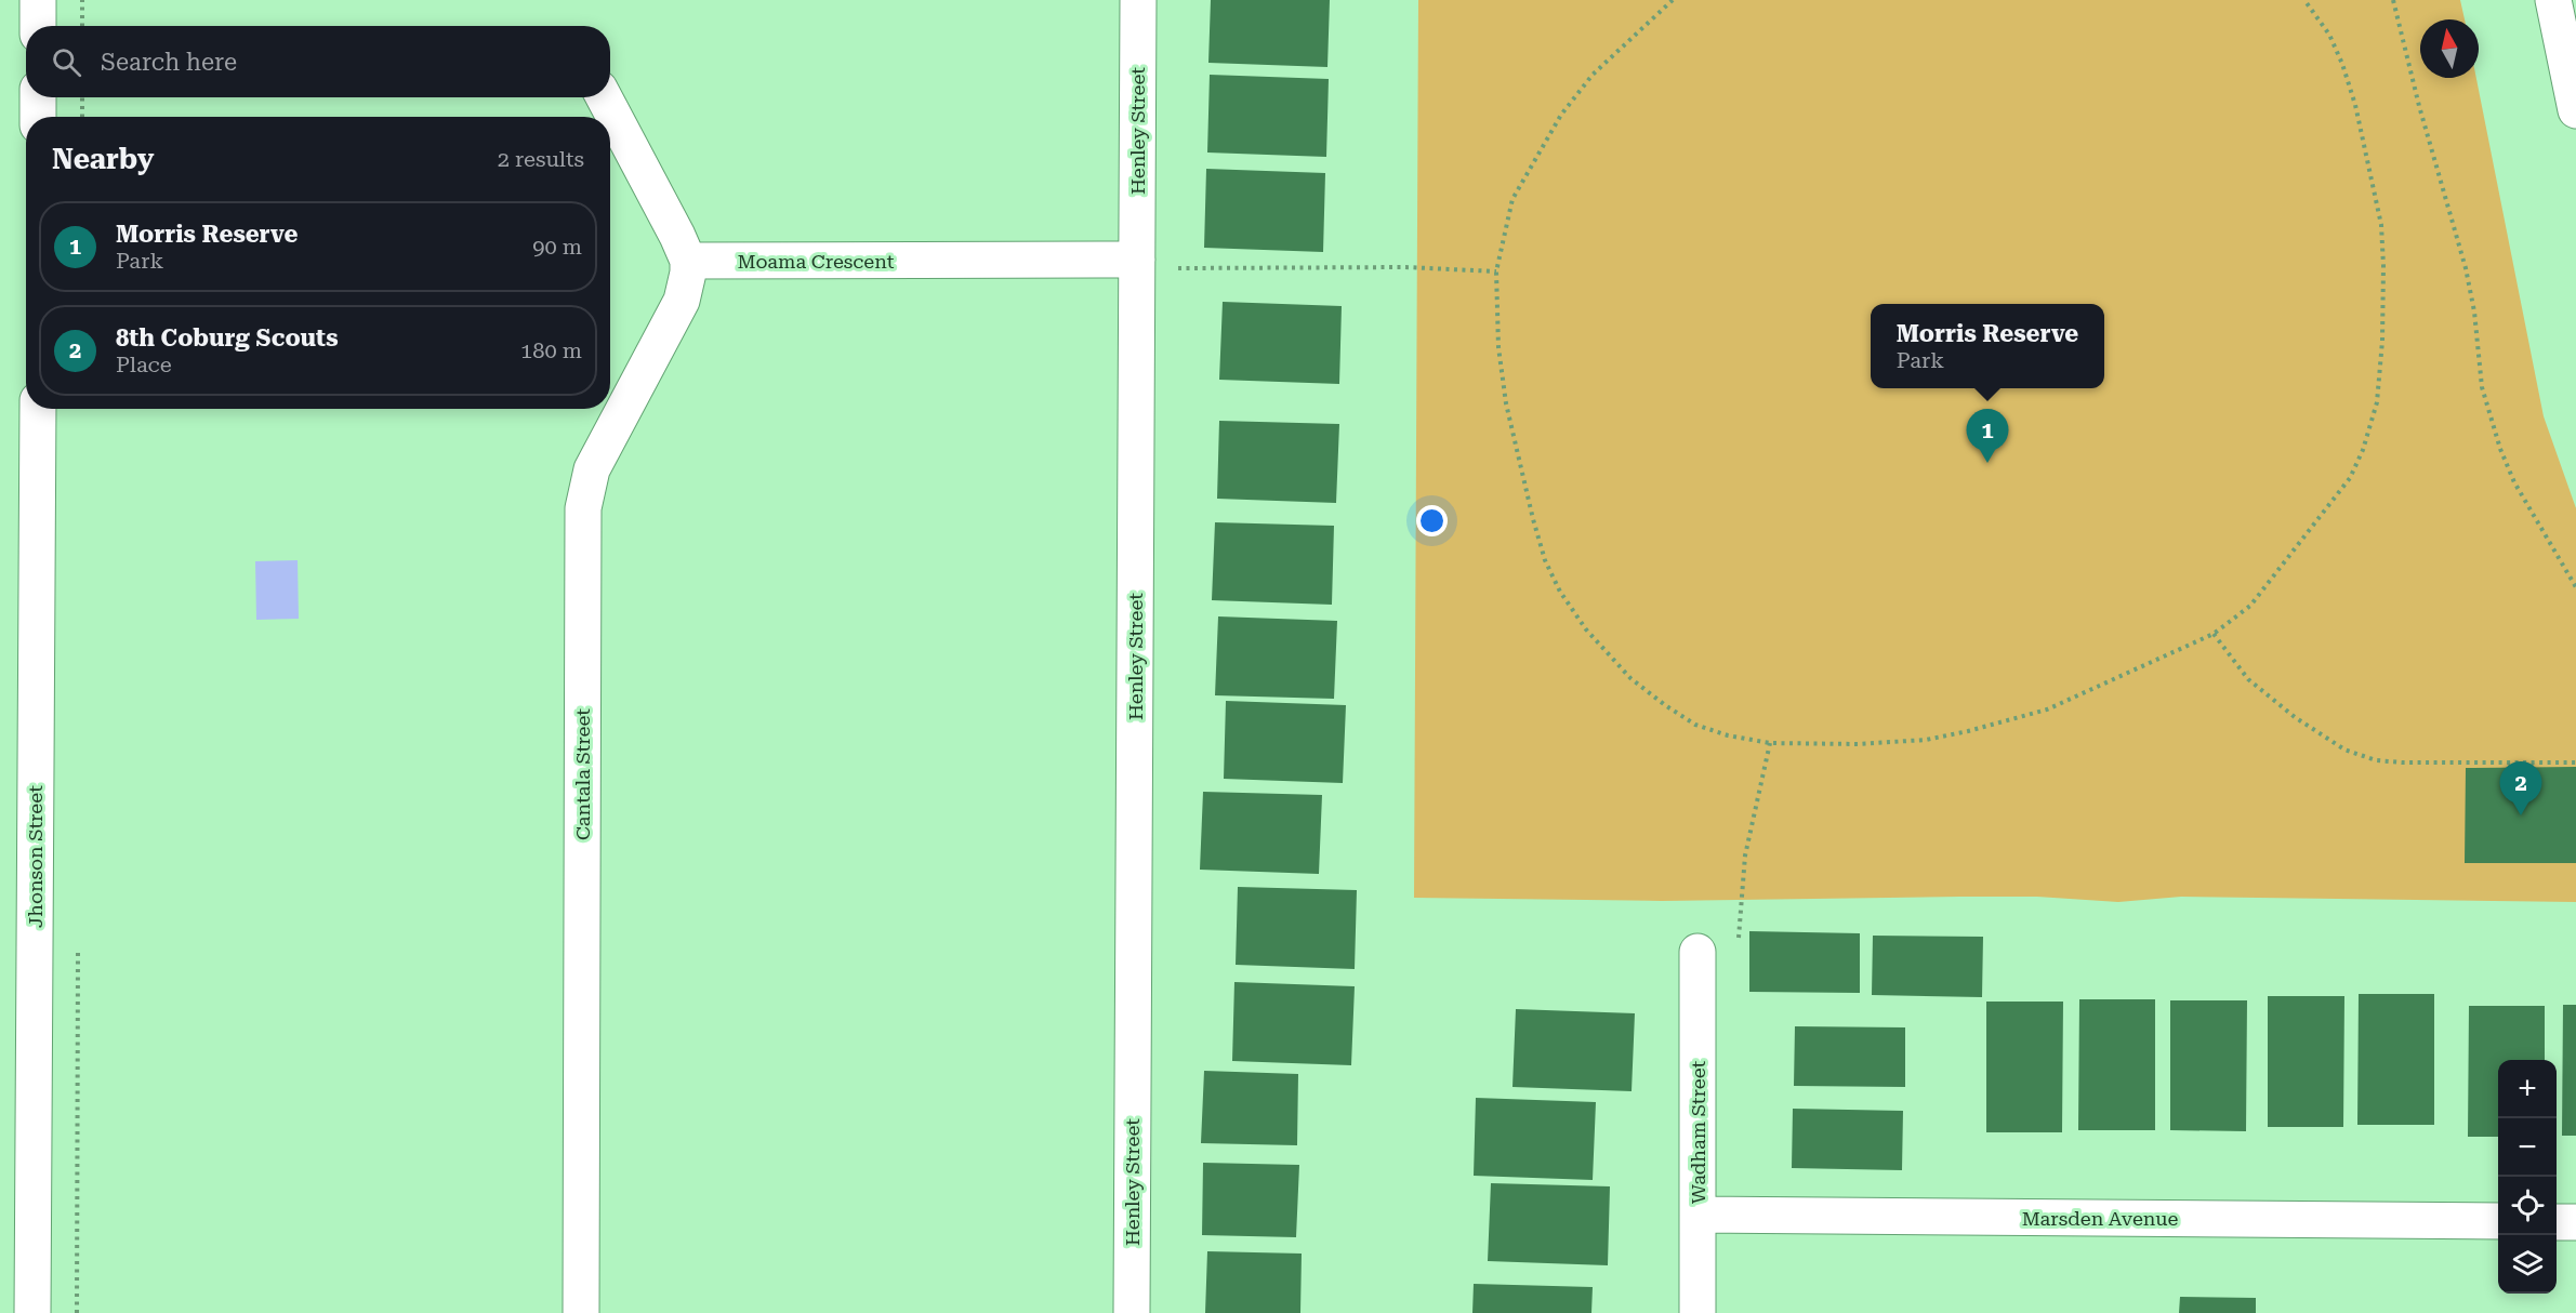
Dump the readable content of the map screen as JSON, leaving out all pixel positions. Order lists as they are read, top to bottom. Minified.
{"streets":{"main road":["Henley Street","Moama Crescent","Cantala Street","Jhonson Street","Wadham Street","Marsden Avenue"]},"crossings":[["Henley Street","Moama Crescent"],["Moama Crescent","Cantala Street"],["Wadham Street","Marsden Avenue"]],"north":"top","page":{"search":"Search here","heading":["Nearby","2 results"],"list":[{"mark":"1","name":"Morris Reserve","note":"Park","value":"90 m"},{"mark":"2","name":"8th Coburg Scouts","note":"Place","value":"180 m"}],"popup":["Morris Reserve","Park"],"pins":["1","2"],"map_buttons":["+","−"]}}
